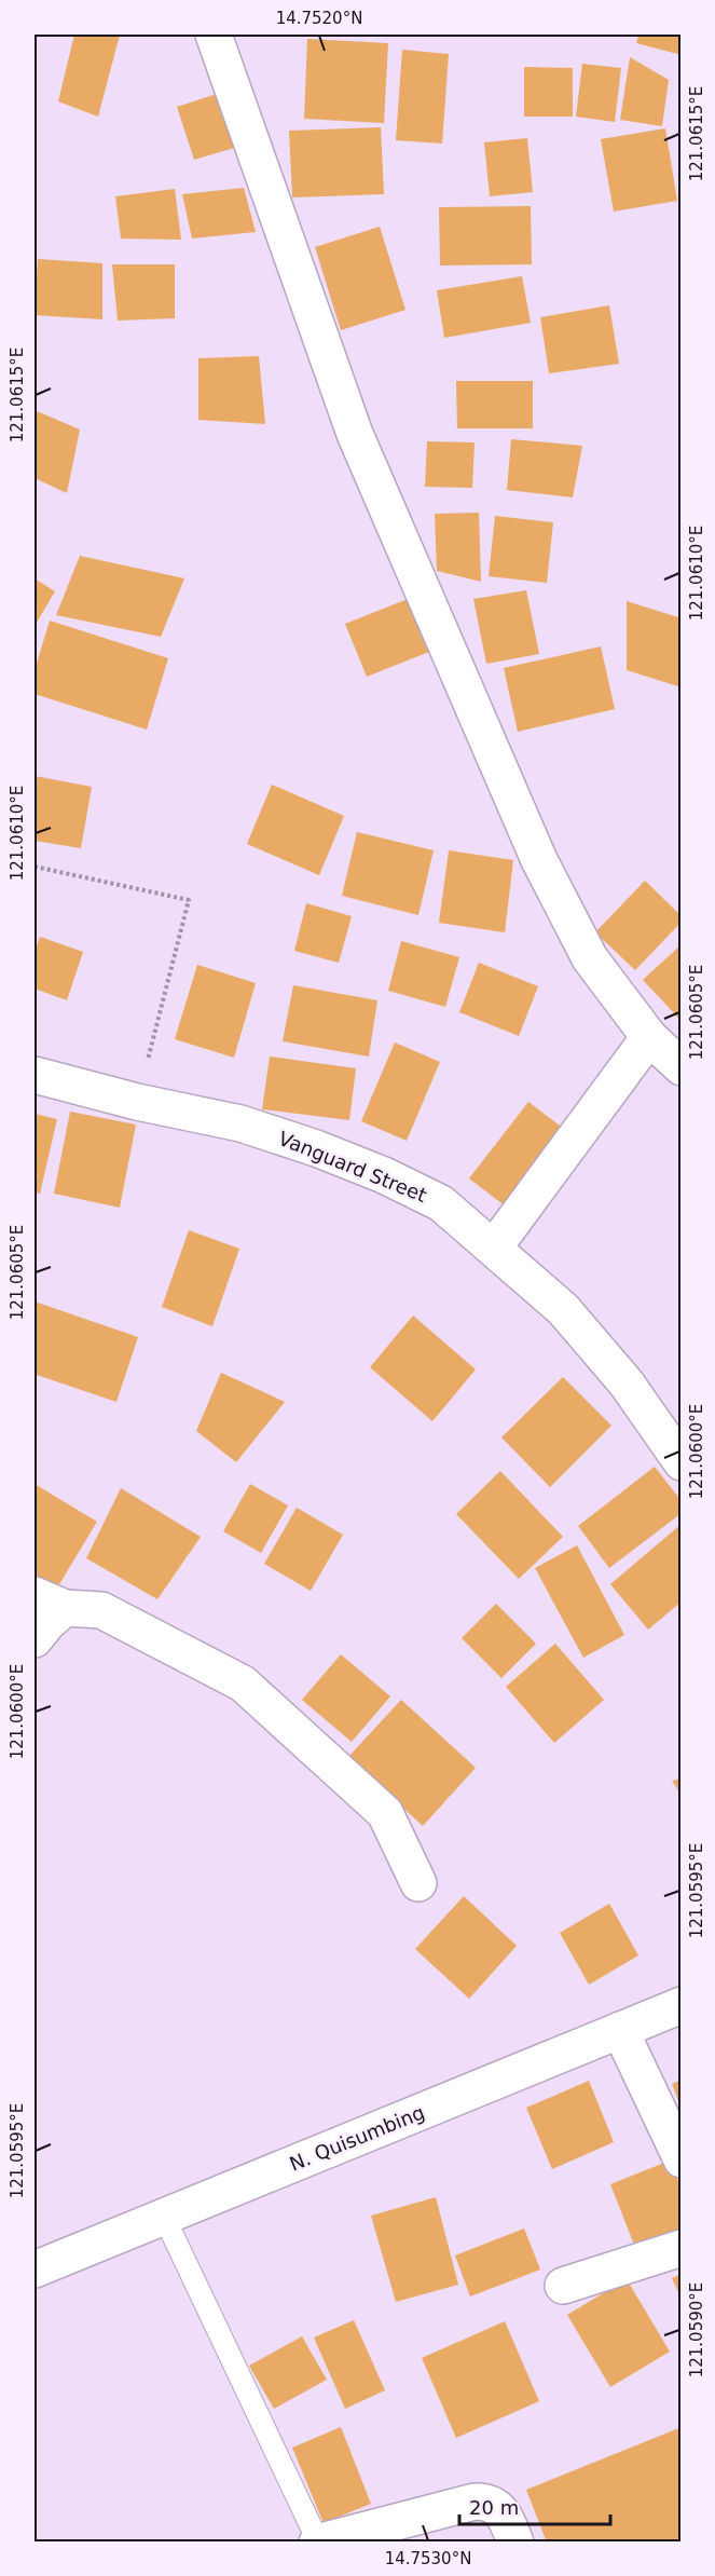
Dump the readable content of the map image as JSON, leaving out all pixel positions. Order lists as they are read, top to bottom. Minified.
{"streets":{"street":["Vanguard Street","N. Quisumbing"]},"scale_bar":"20 m","coordinates":["14.7520°N","121.0615°E","121.0610°E","121.0605°E","121.0600°E","121.0595°E","121.0590°E","14.7530°N"]}
